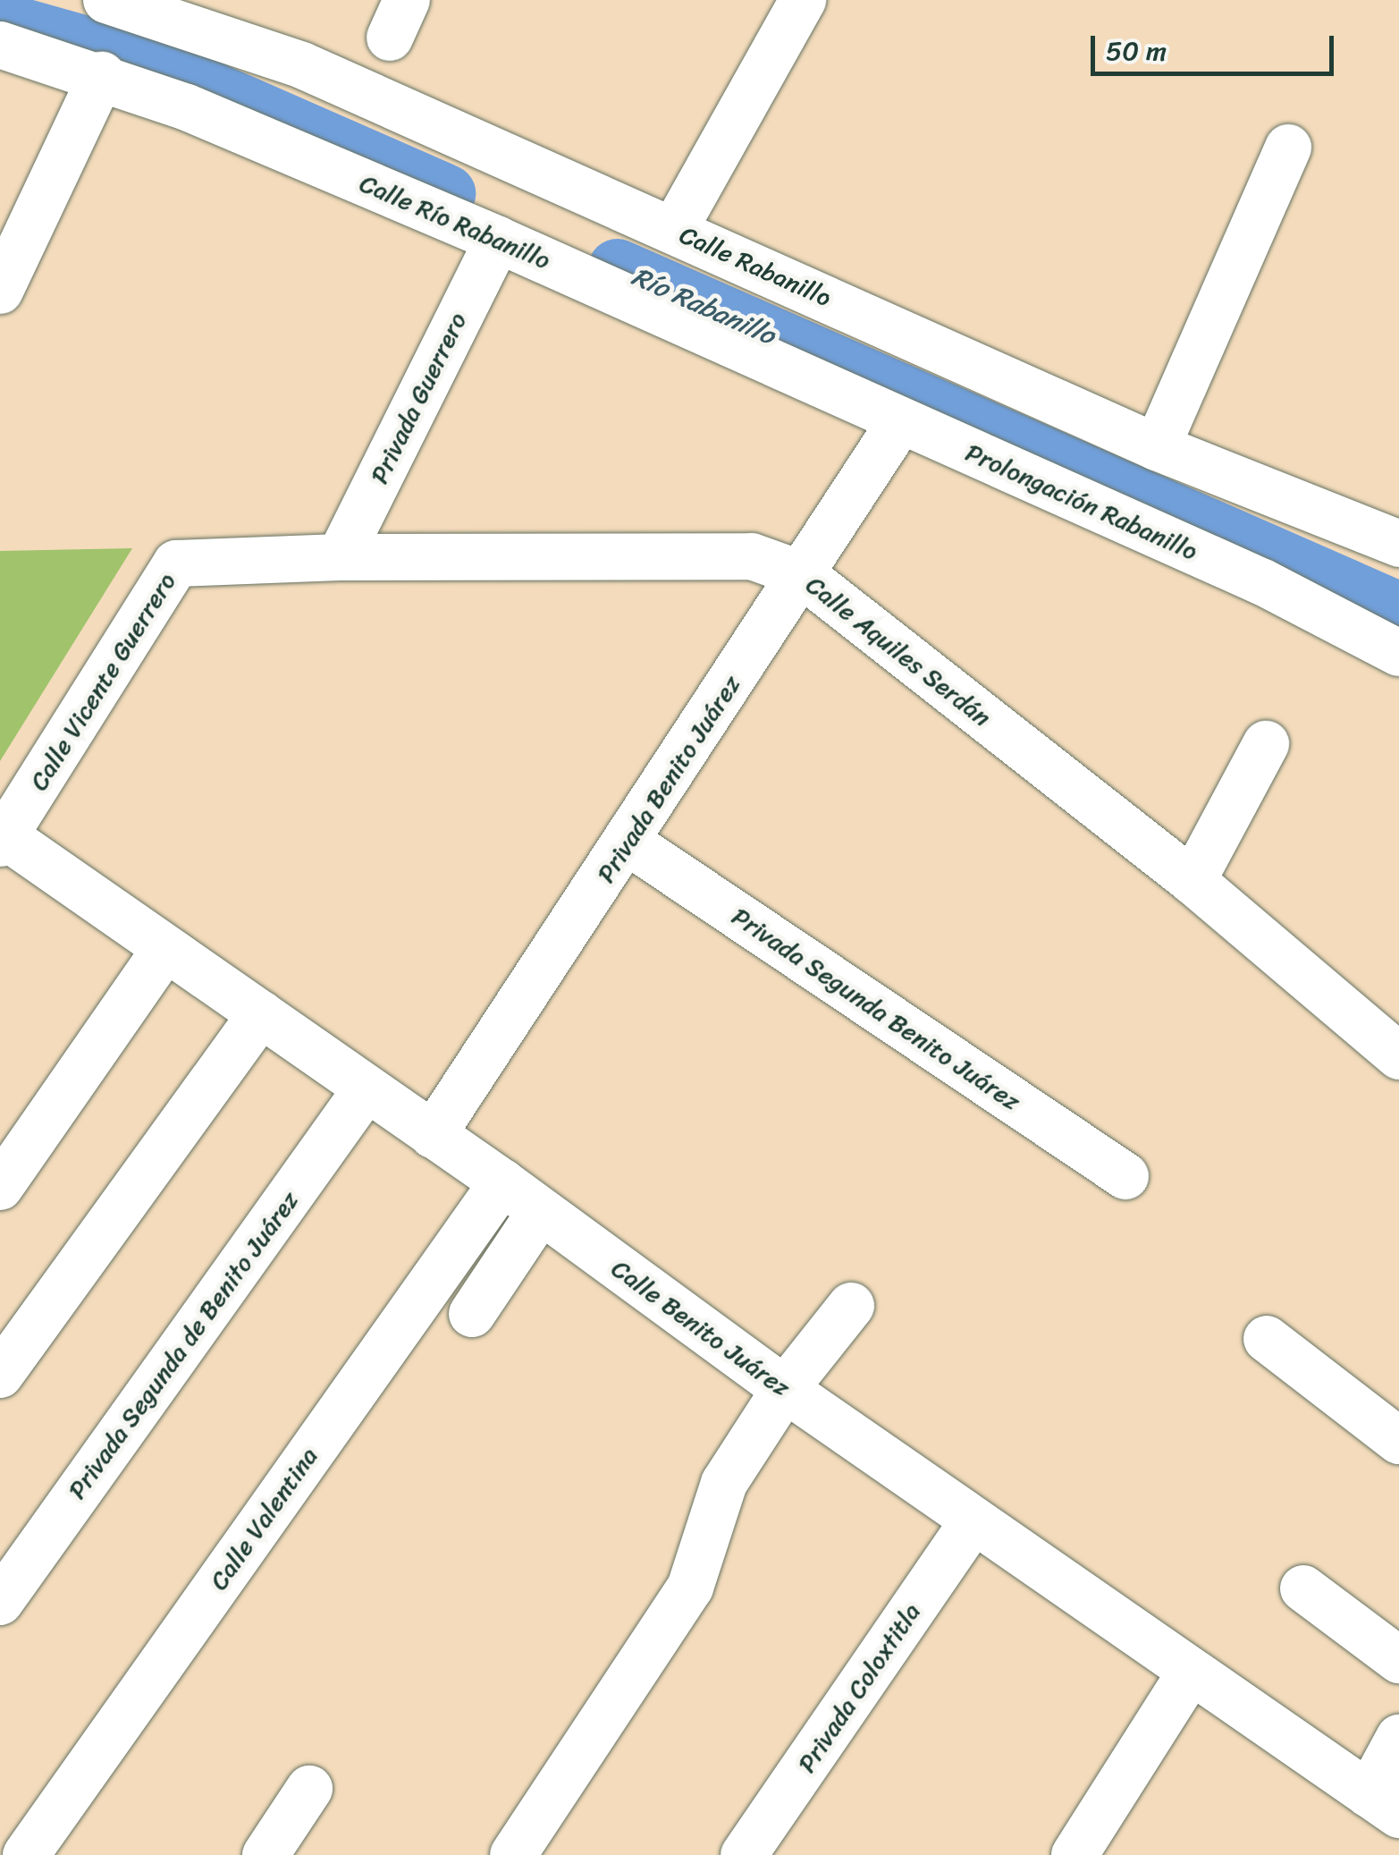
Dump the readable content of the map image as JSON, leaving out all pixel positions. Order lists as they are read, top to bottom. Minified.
{"streets":{"street":["Calle Río Rabanillo","Calle Rabanillo","Privada Guerrero","Prolongación Rabanillo","Calle Aquiles Serdán","Calle Vicente Guerrero","Privada Benito Juárez","Privada Segunda Benito Juárez","Calle Benito Juárez","Privada Segunda de Benito Juárez","Calle Valentina","Privada Coloxtitla"]},"crossings":[["Calle Río Rabanillo","Privada Guerrero"],["Calle Río Rabanillo","Prolongación Rabanillo"],["Calle Río Rabanillo","Privada Benito Juárez"],["Privada Guerrero","Calle Aquiles Serdán"],["Prolongación Rabanillo","Privada Benito Juárez"],["Calle Aquiles Serdán","Calle Vicente Guerrero"],["Calle Aquiles Serdán","Privada Benito Juárez"],["Calle Vicente Guerrero","Calle Benito Juárez"],["Privada Benito Juárez","Privada Segunda Benito Juárez"],["Privada Benito Juárez","Calle Benito Juárez"],["Calle Benito Juárez","Privada Segunda de Benito Juárez"],["Calle Benito Juárez","Calle Valentina"],["Calle Benito Juárez","Privada Coloxtitla"]],"water":["Río Rabanillo"],"scale_bar":"50 m"}
